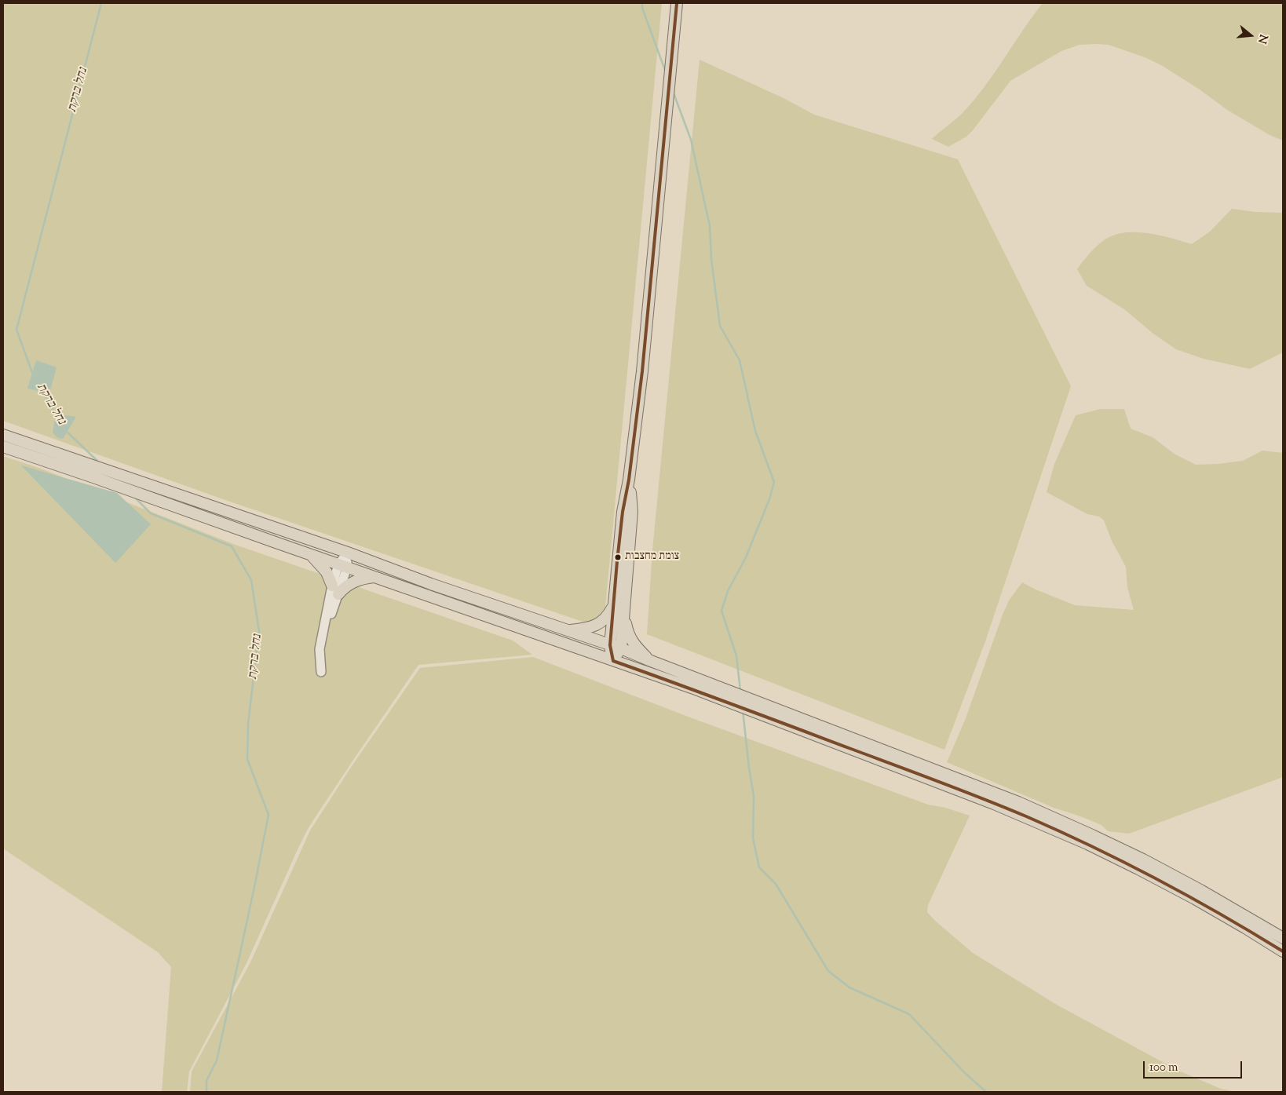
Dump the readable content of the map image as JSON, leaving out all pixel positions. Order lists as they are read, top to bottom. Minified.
{"water":["נחל ברקת"],"places":["צומת מחצבות"],"scale_bar":"100 m","north":"right"}
